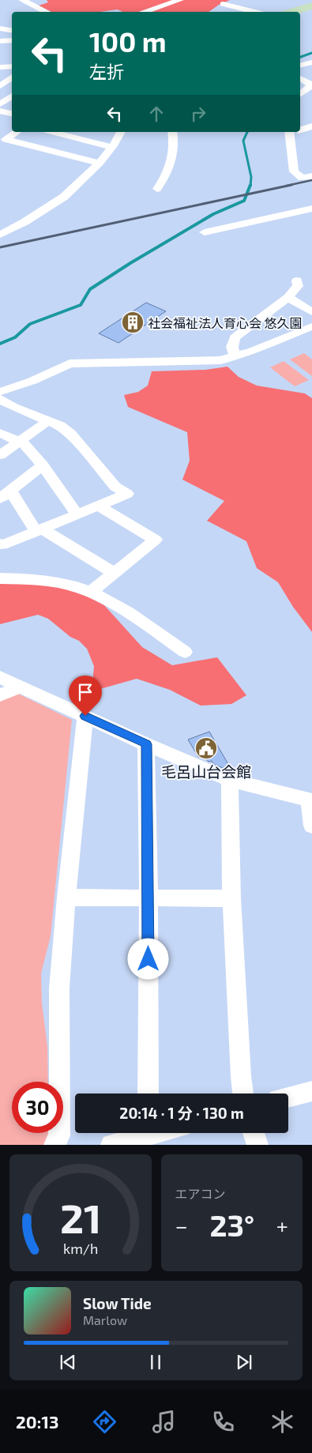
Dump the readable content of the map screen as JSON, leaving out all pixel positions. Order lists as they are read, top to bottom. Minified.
{"places":{"building":["社会福祉法人育心会 悠久園"],"public building":["毛呂山台会館"]},"page":{"turn":["100 m","左折"],"limit":"30","trip":"20:14 · 1 分 · 130 m","tile":"エアコン","heat":["−","23°","+"],"song":["Slow Tide","Marlow"],"tabs":"20:13","gauge":["21","km/h"]}}
